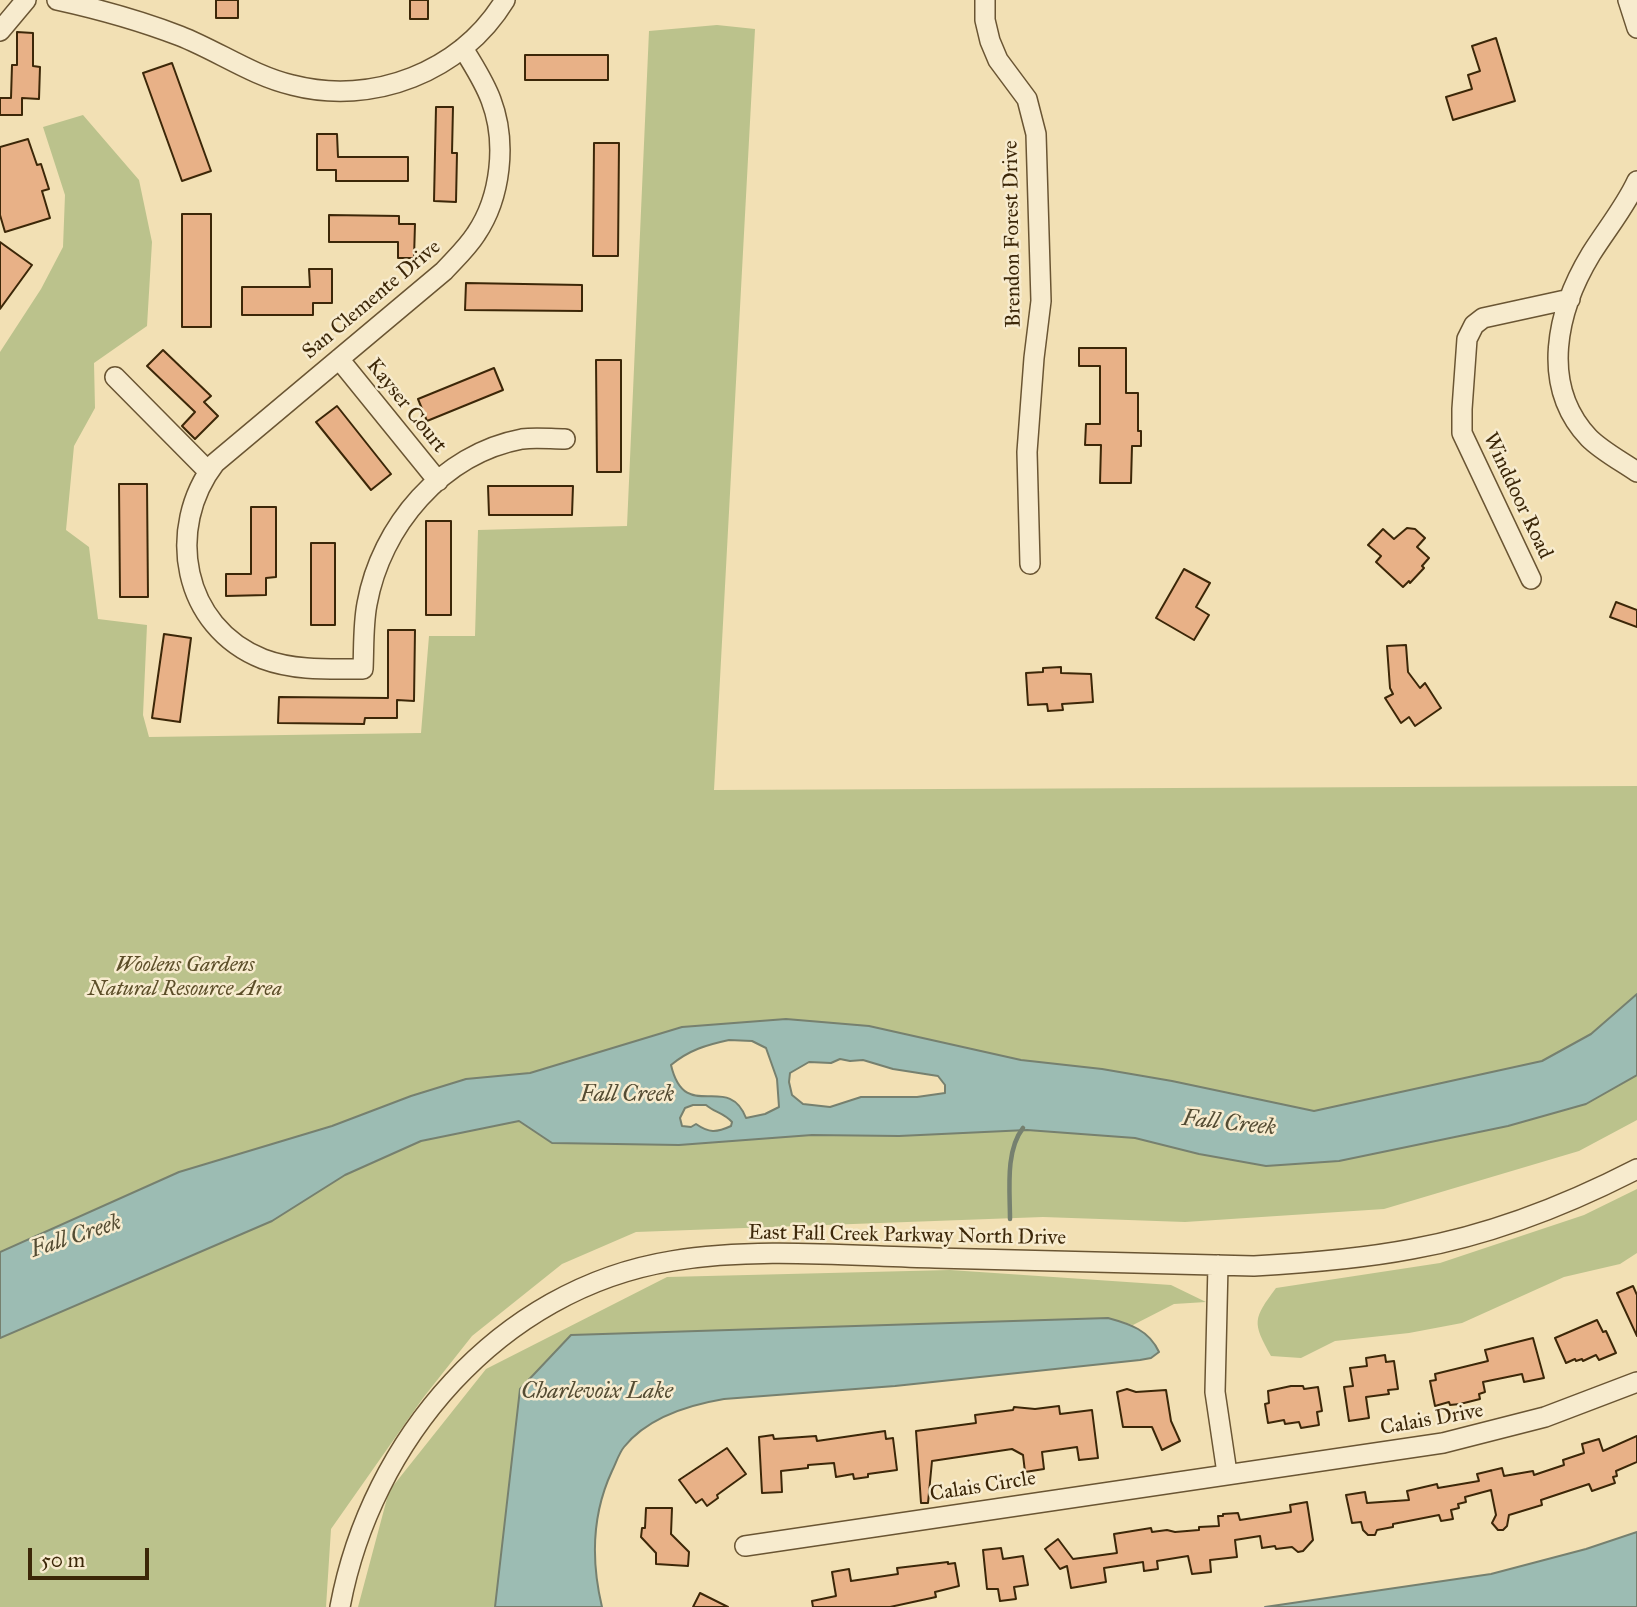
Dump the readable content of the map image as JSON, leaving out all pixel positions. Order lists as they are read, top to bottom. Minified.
{"streets":{"street":["Brendon Forest Drive","San Clemente Drive","Kayser Court","Winddoor Road","East Fall Creek Parkway North Drive","Calais Drive","Calais Circle"]},"crossings":[["San Clemente Drive","Kayser Court"],["Calais Drive","Calais Circle"]],"water":["Fall Creek","Charlevoix Lake"],"parks":["Woolens Gardens Natural Resource Area"],"scale_bar":"50 m"}
